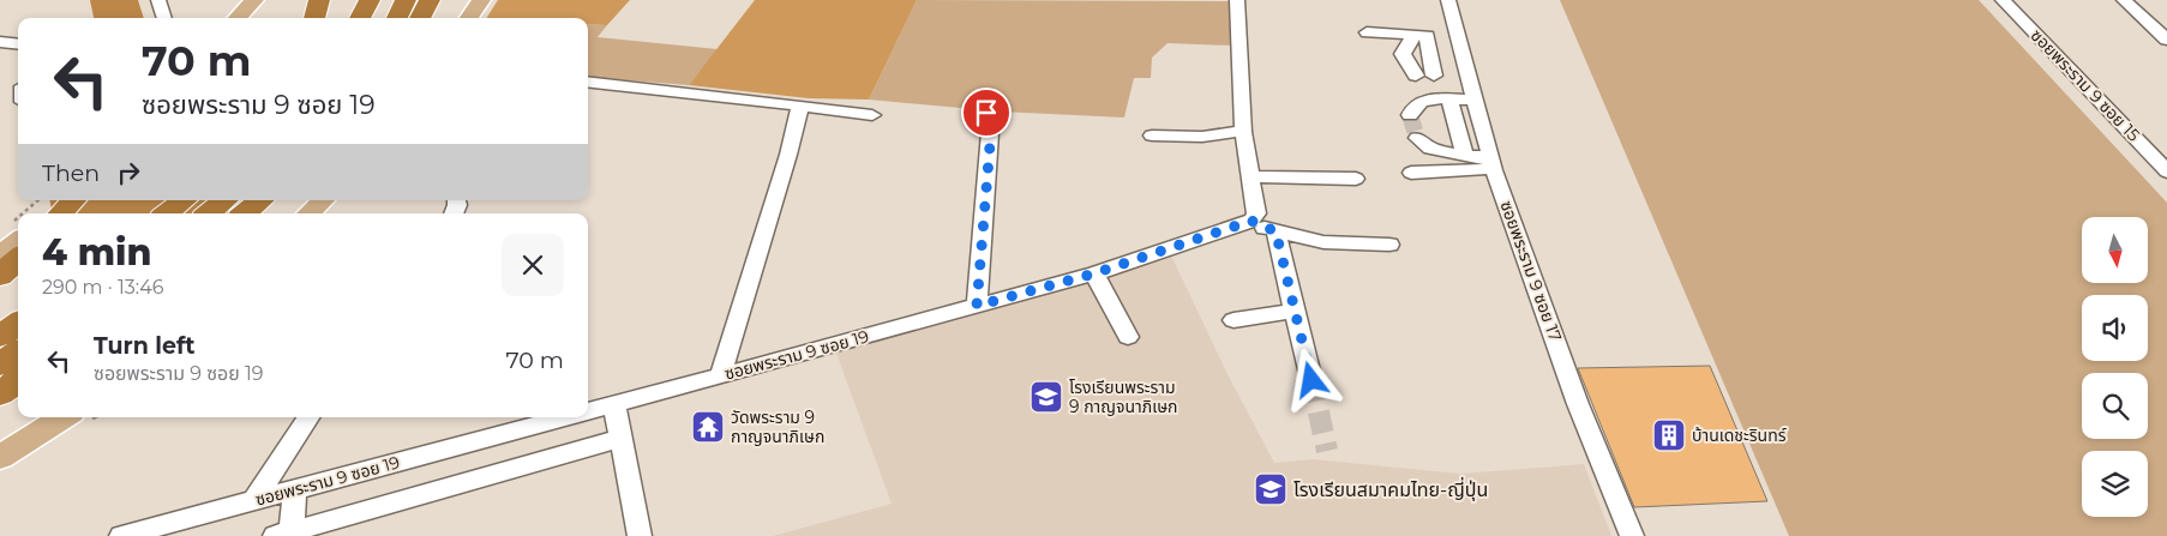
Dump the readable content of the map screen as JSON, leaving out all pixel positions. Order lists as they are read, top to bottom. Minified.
{"streets":{"street":["ซอยพระราม 9 ซอย 15","ซอยพระราม 9 ซอย 17","ซอยพระราม 9 ซอย 19"]},"places":{"school or university":["โรงเรียนพระราม 9 กาญจนาภิเษก","โรงเรียนสมาคมไทย-ญี่ปุ่น"],"temple":["วัดพระราม 9 กาญจนาภิเษก"],"building":["บ้านเดชะรินทร์"]},"north":"bottom","page":{"turn":["70 m","ซอยพระราม 9 ซอย 19"],"then":"Then","heading":["4 min","290 m · 13:46"],"list":[{"name":"Turn left","note":"ซอยพระราม 9 ซอย 19","value":"70 m"}]}}
